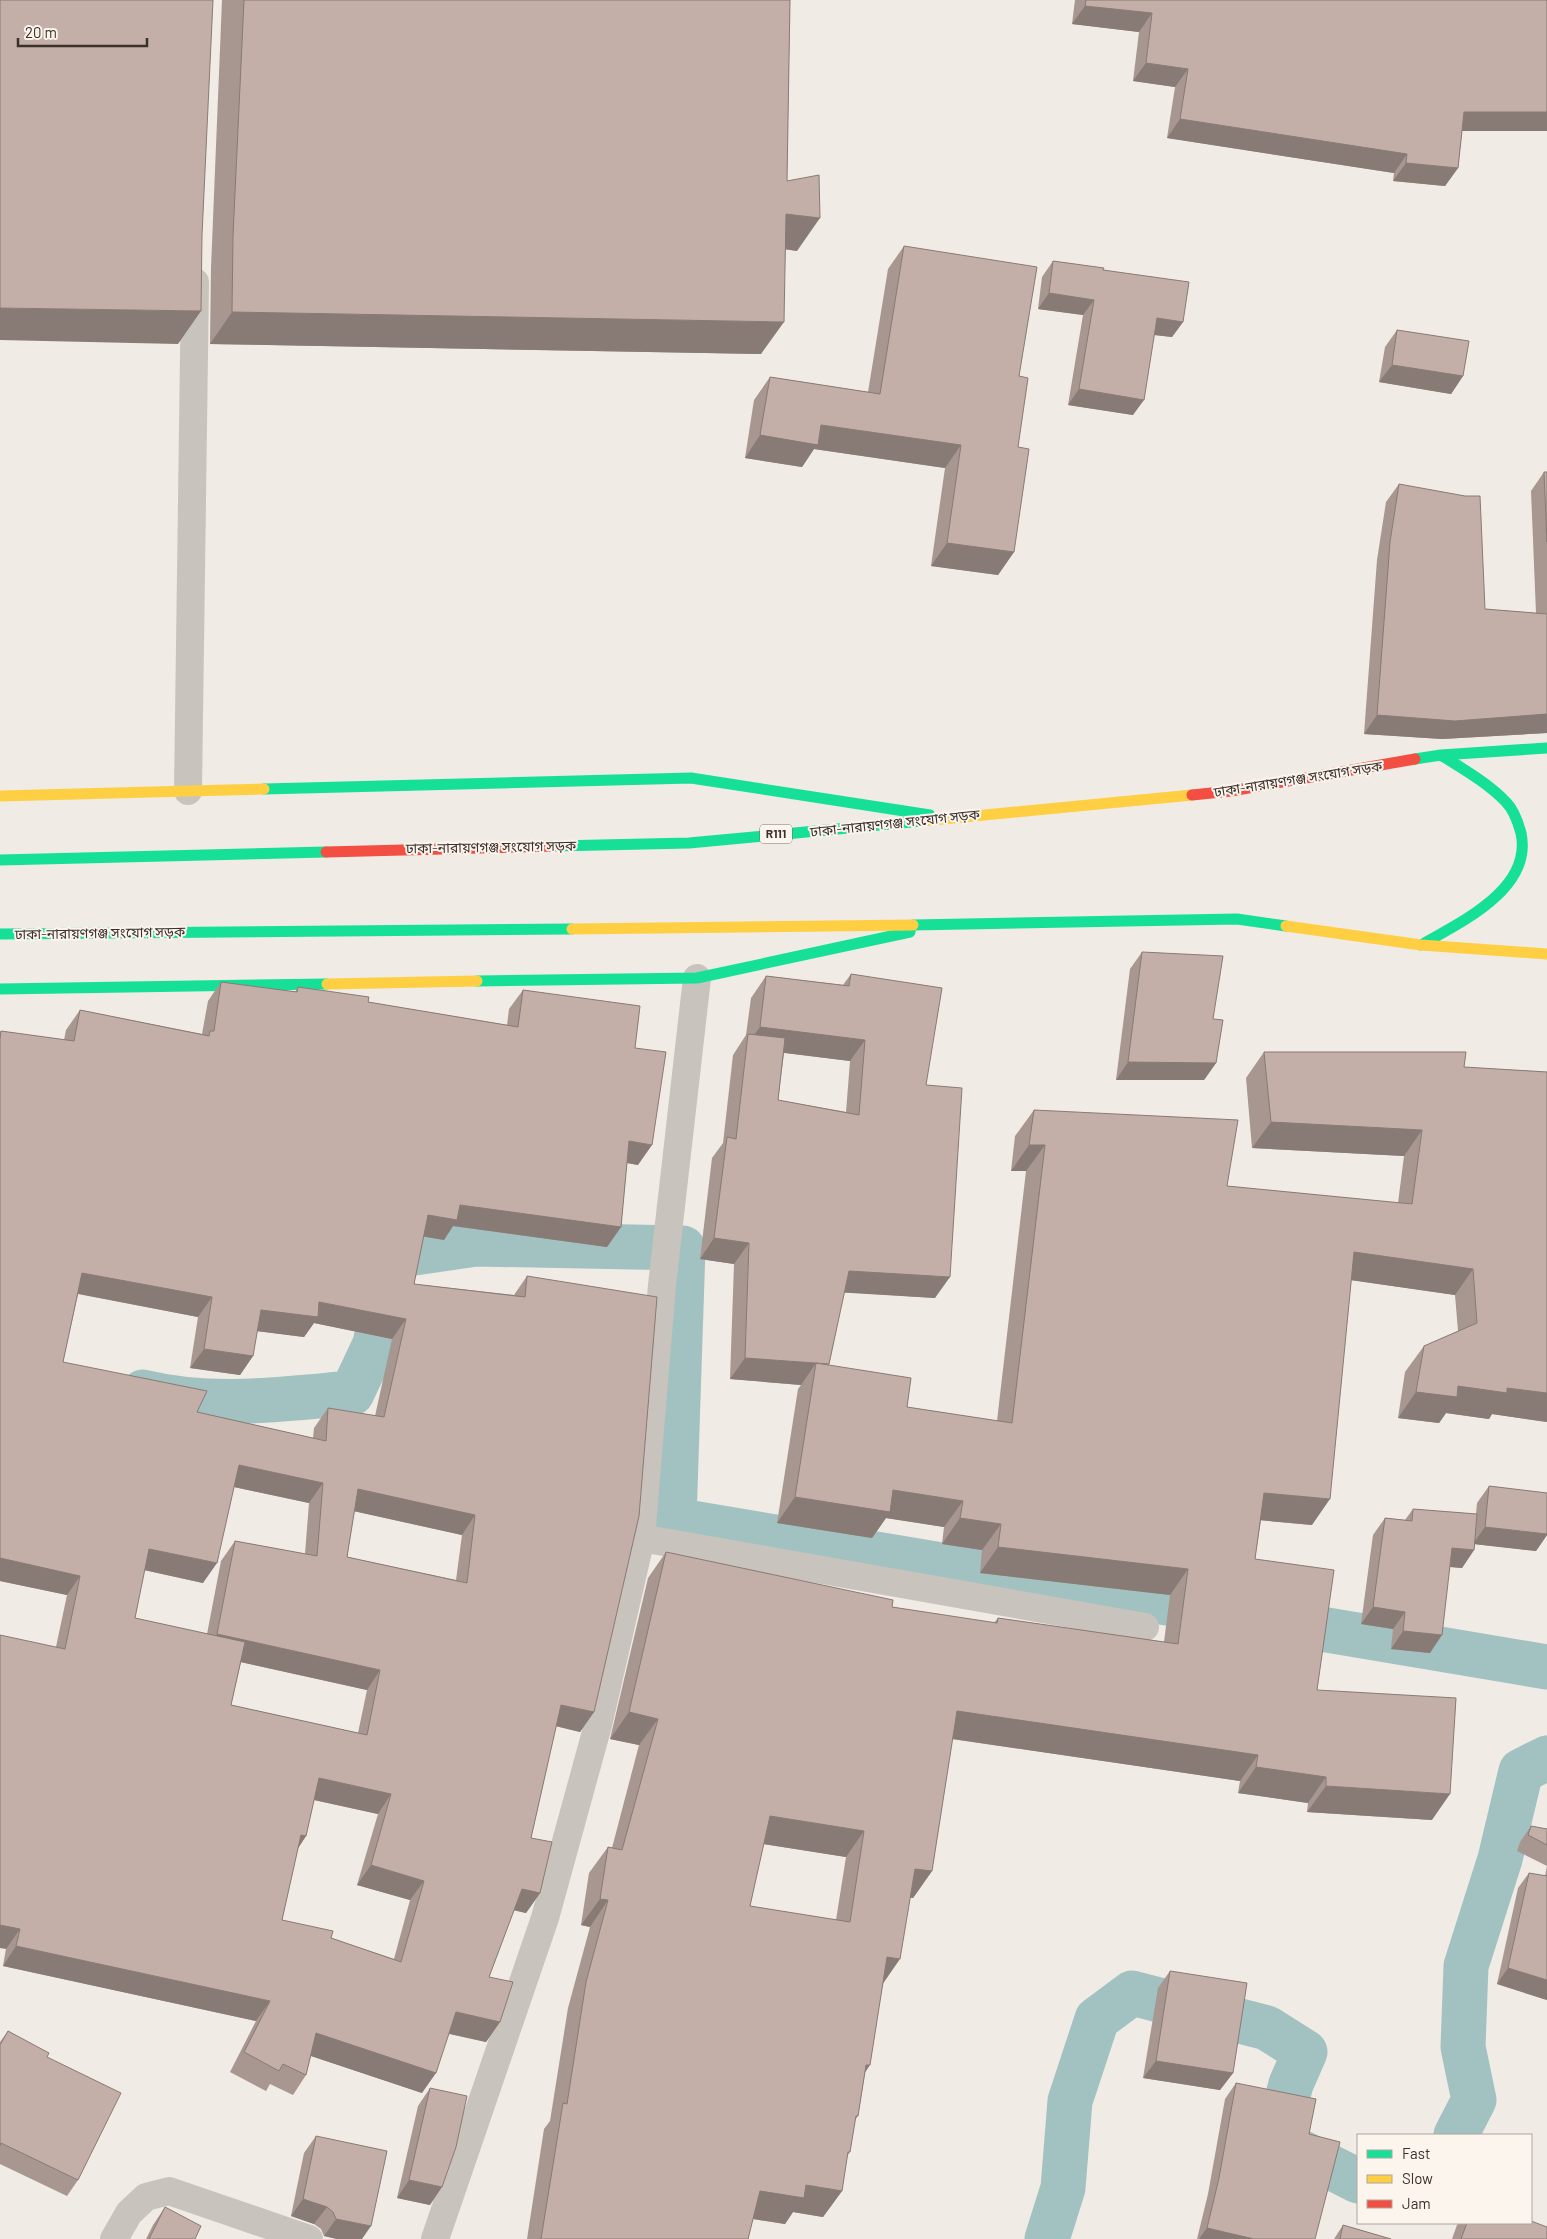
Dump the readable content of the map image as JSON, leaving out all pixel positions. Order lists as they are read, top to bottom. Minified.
{"streets":{"main road":["ঢাকা-নারায়ণগঞ্জ সংযোগ সড়ক","R111"]},"legend":["Fast","Slow","Jam"],"scale_bar":"20 m"}
